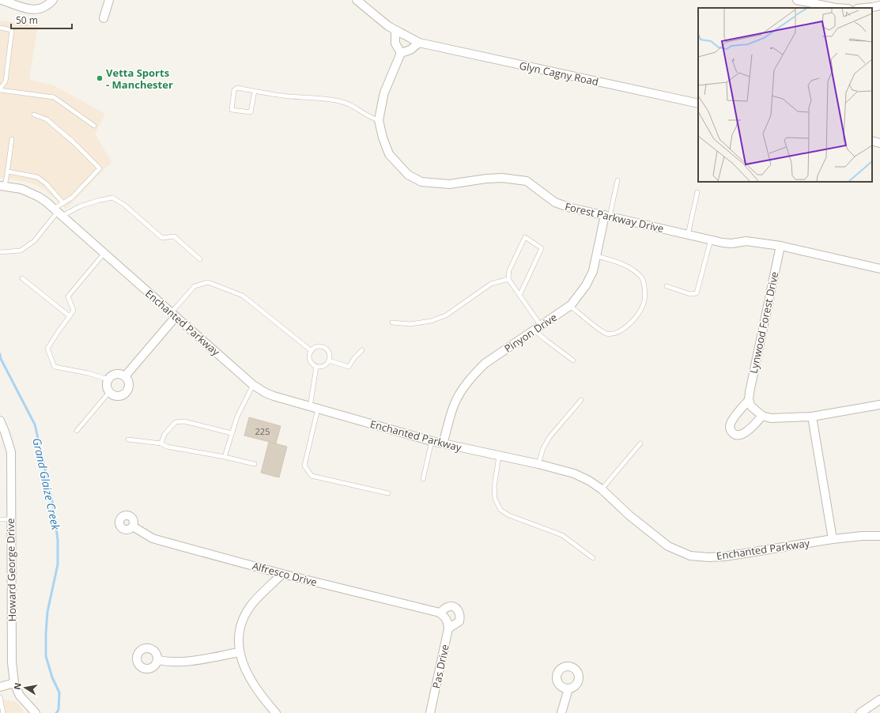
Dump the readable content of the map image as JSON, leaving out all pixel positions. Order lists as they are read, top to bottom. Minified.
{"streets":{"street":["Glyn Cagny Road","Forest Parkway Drive","Enchanted Parkway","Lynwood Forest Drive","Pinyon Drive","Howard George Drive","Alfresco Drive","Pas Drive"]},"crossings":[["Forest Parkway Drive","Lynwood Forest Drive"],["Forest Parkway Drive","Pinyon Drive"],["Enchanted Parkway","Pinyon Drive"],["Alfresco Drive","Pas Drive"]],"water":["Grand Glaize Creek"],"places":["Vetta Sports - Manchester"],"house_numbers":["225"],"scale_bar":"50 m","north":"left"}
